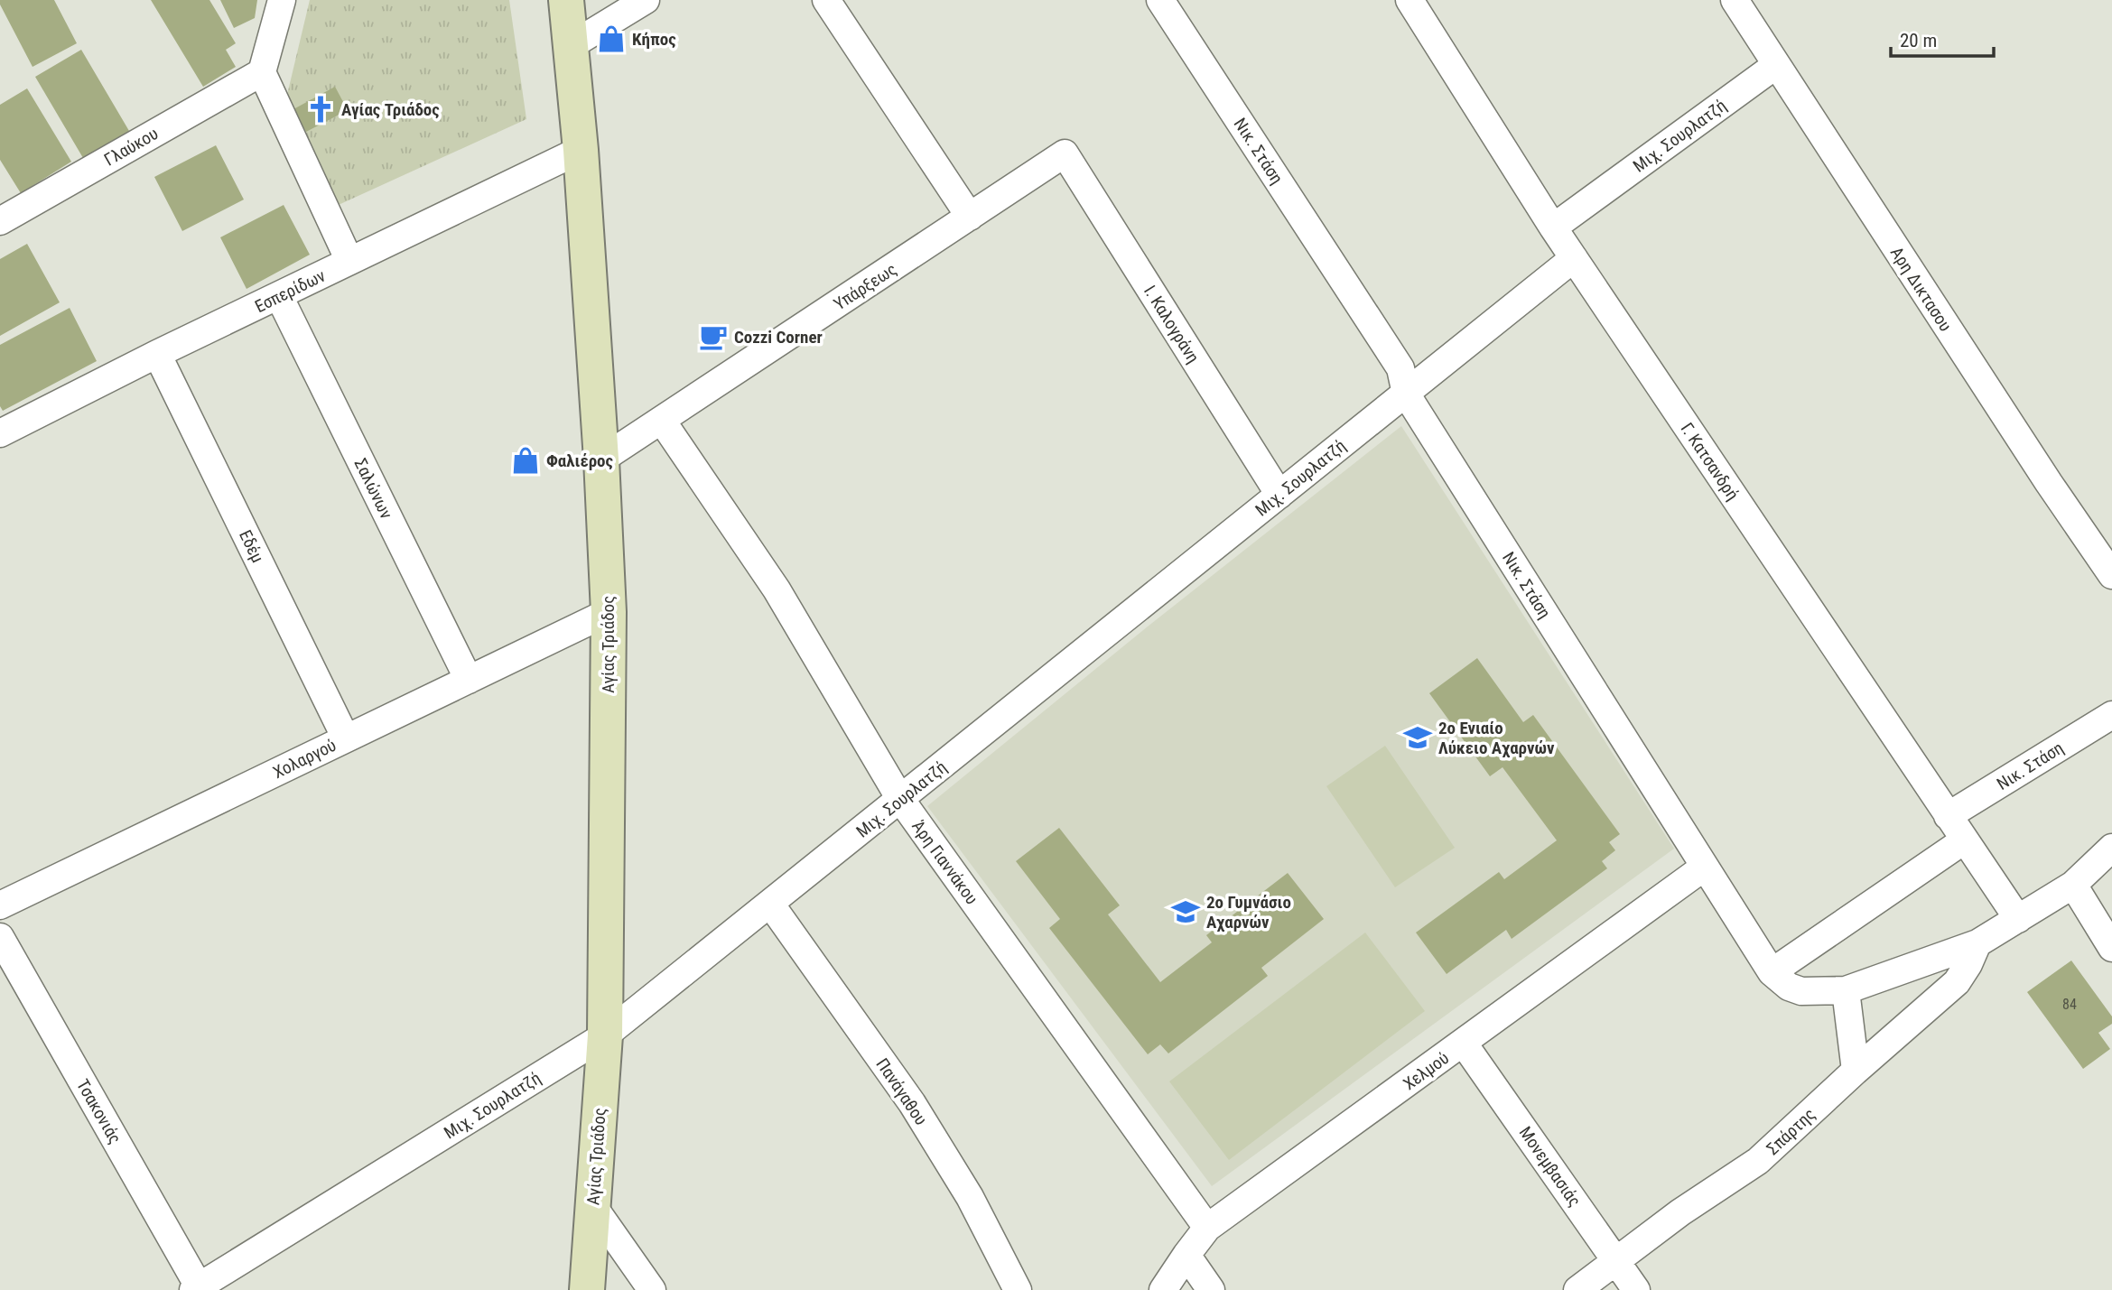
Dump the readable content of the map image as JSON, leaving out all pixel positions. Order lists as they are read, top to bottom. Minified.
{"streets":{"street":["Μιχ. Σουρλατζή","Γλαύκου","Νικ. Στάση","Υπάρξεως","Αρη Δικτασου","Εσπερίδων","Ι. Καλογράνη","Γ. Κατσανδρή","Σαλώνων","Εδέμ","Αγίας Τριάδος","Χολαργού","Άρη Γιαννάκου","Χελμού","Πανάγαθου","Τσακονιάς","Σπάρτης","Μονεμβασιάς"]},"crossings":[["Μιχ. Σουρλατζή","Νικ. Στάση"],["Μιχ. Σουρλατζή","Αρη Δικτασου"],["Μιχ. Σουρλατζή","Ι. Καλογράνη"],["Μιχ. Σουρλατζή","Γ. Κατσανδρή"],["Μιχ. Σουρλατζή","Αγίας Τριάδος"],["Μιχ. Σουρλατζή","Άρη Γιαννάκου"],["Μιχ. Σουρλατζή","Πανάγαθου"],["Μιχ. Σουρλατζή","Τσακονιάς"],["Νικ. Στάση","Γ. Κατσανδρή"],["Νικ. Στάση","Χελμού"],["Υπάρξεως","Ι. Καλογράνη"],["Υπάρξεως","Αγίας Τριάδος"],["Υπάρξεως","Άρη Γιαννάκου"],["Εσπερίδων","Σαλώνων"],["Εσπερίδων","Εδέμ"],["Εσπερίδων","Αγίας Τριάδος"],["Σαλώνων","Χολαργού"],["Εδέμ","Χολαργού"],["Αγίας Τριάδος","Χολαργού"],["Άρη Γιαννάκου","Χελμού"],["Χελμού","Μονεμβασιάς"],["Σπάρτης","Μονεμβασιάς"]],"places":{"shop":["Κήπος","Φαλιέρος"],"church":["Αγίας Τριάδος"],"cafe":["Cozzi Corner"],"school or university":["2ο Ενιαίο Λύκειο Αχαρνών","2ο Γυμνάσιο Αχαρνών"]},"house_numbers":["84"],"scale_bar":"20 m"}
